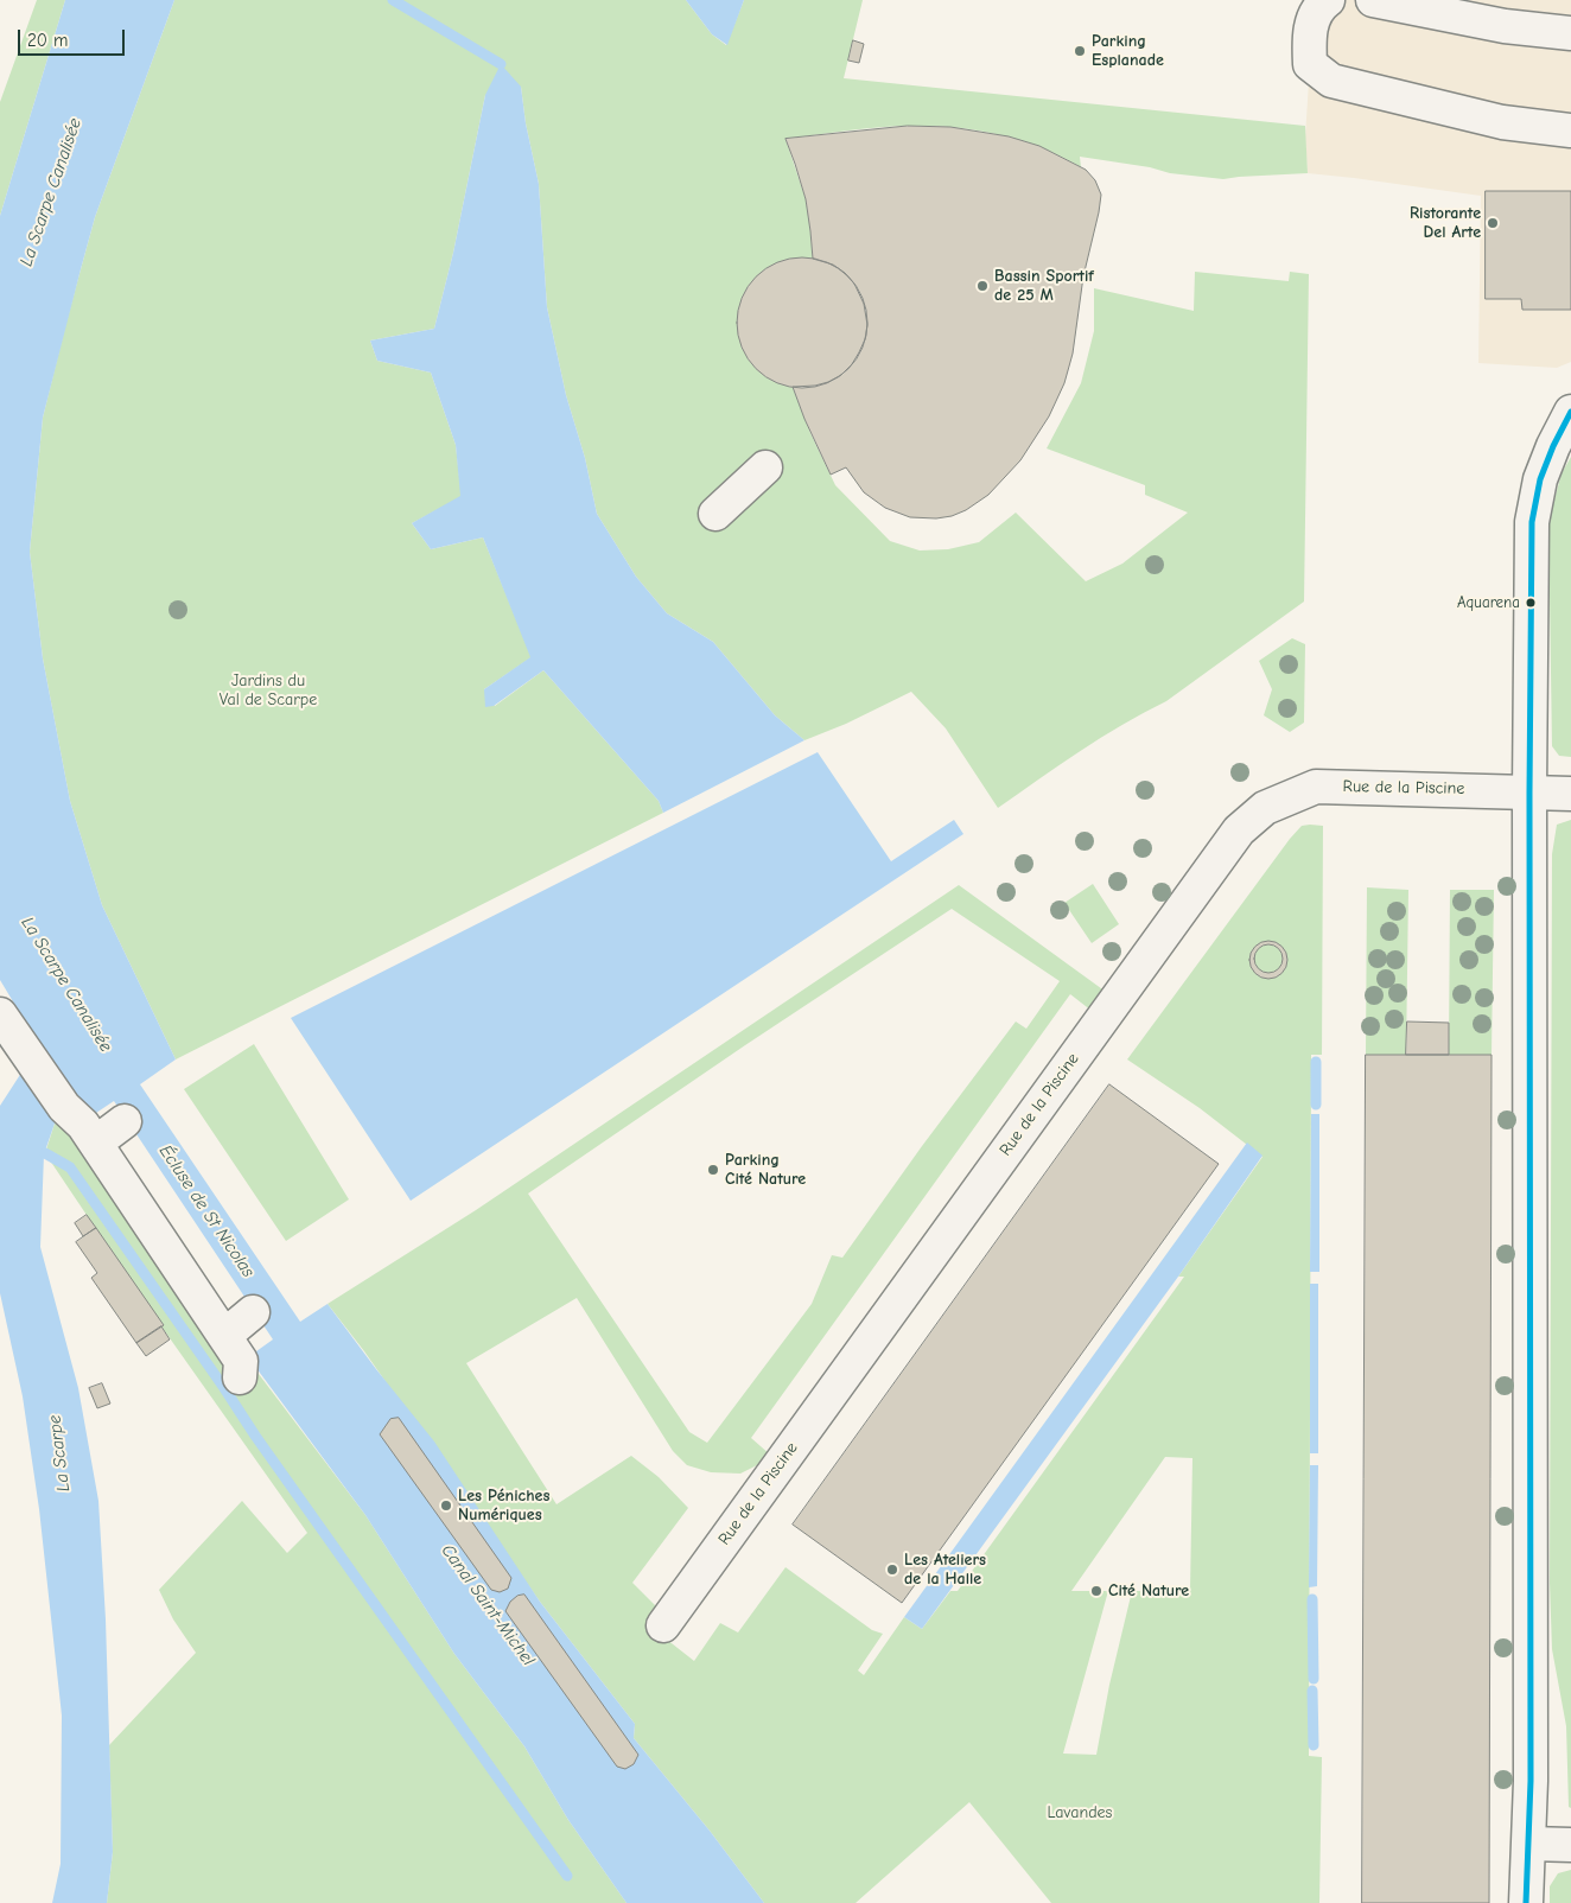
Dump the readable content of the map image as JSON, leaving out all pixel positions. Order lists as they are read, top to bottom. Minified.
{"streets":{"street":["Rue de la Piscine"]},"water":["La Scarpe Canalisée","Écluse de St Nicolas","La Scarpe","Canal Saint-Michel"],"parks":["Jardins du Val de Scarpe","Lavandes"],"places":["Parking Esplanade","Ristorante Del Arte","Bassin Sportif de 25 M","Aquarena","Parking Cité Nature","Les Péniches Numériques","Les Ateliers de la Halle","Cité Nature"],"scale_bar":"20 m"}
